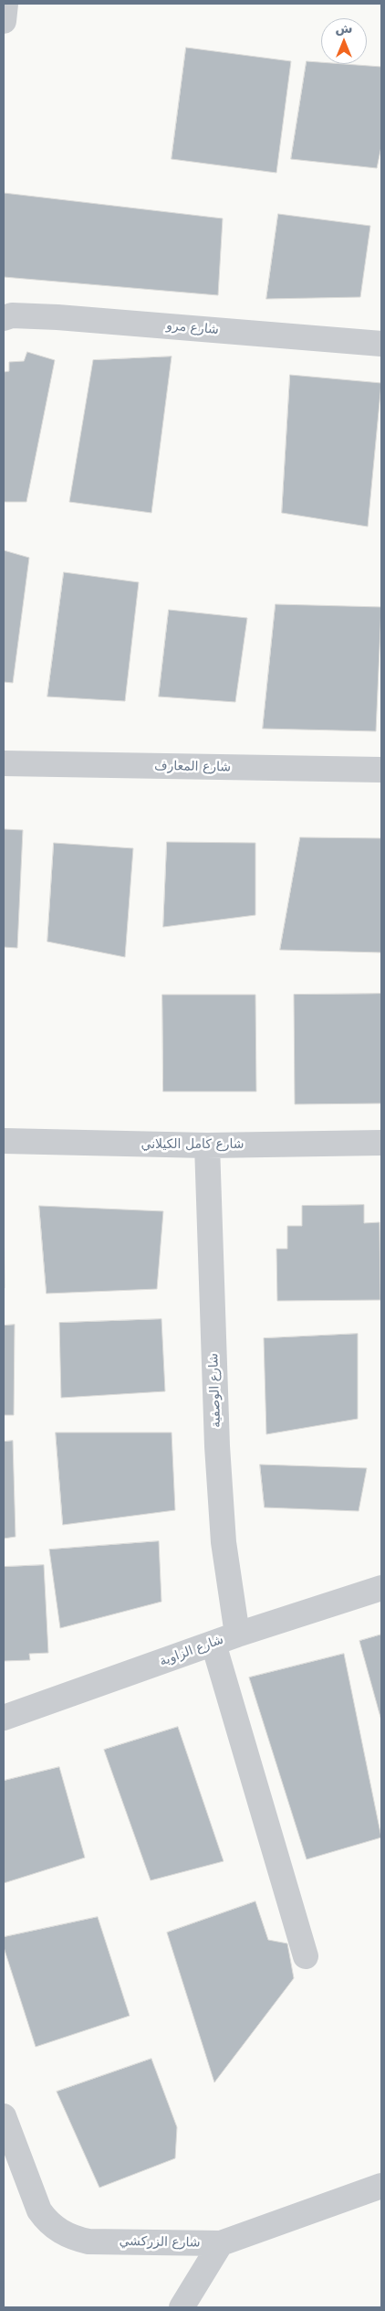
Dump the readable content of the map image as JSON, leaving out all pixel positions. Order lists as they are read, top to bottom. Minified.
{"streets":{"street":["شارع مرو","شارع المعارف","شارع كامل الكيلاني","شارع الوصفية","شارع الزاوية","شارع الزركشي"]},"crossings":[["شارع كامل الكيلاني","شارع الوصفية"],["شارع الوصفية","شارع الزاوية"]],"north":"top"}
